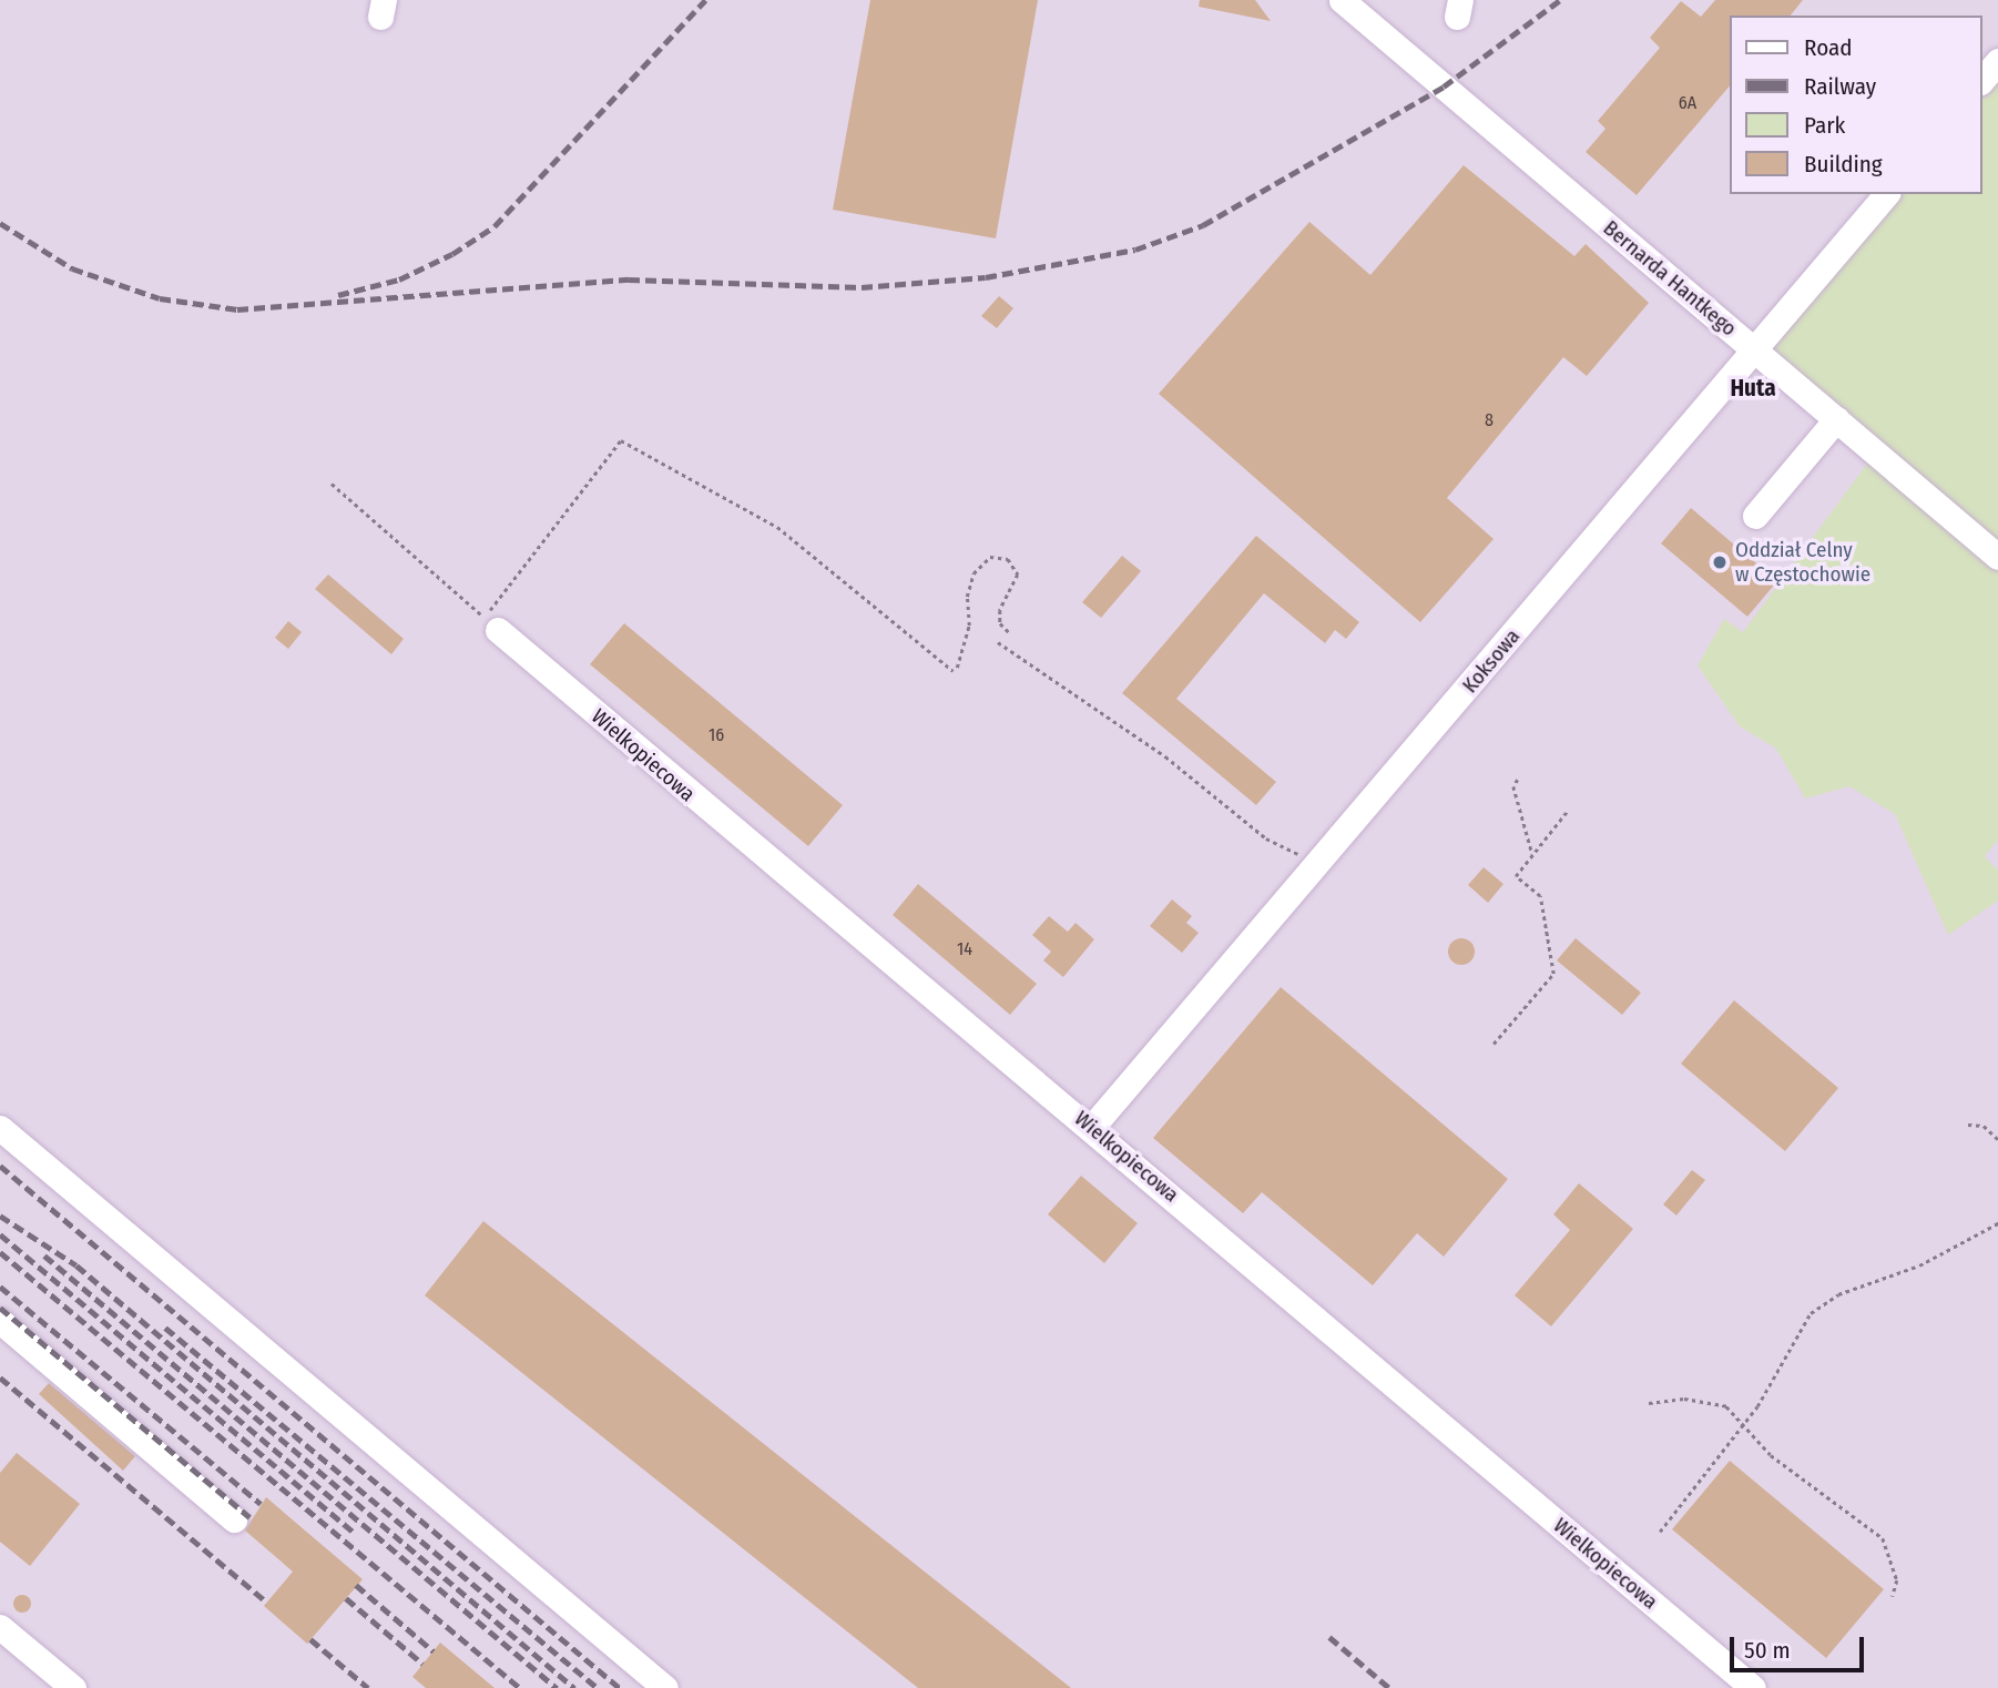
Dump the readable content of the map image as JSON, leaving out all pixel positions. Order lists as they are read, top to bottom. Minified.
{"streets":{"street":["Bernarda Hantkego","Koksowa","Wielkopiecowa"]},"crossings":[["Bernarda Hantkego","Koksowa"],["Koksowa","Wielkopiecowa"]],"districts":["Huta"],"places":["Oddział Celny w Częstochowie"],"house_numbers":["6A","8","16","14"],"legend":["Road","Railway","Park","Building"],"scale_bar":"50 m"}
